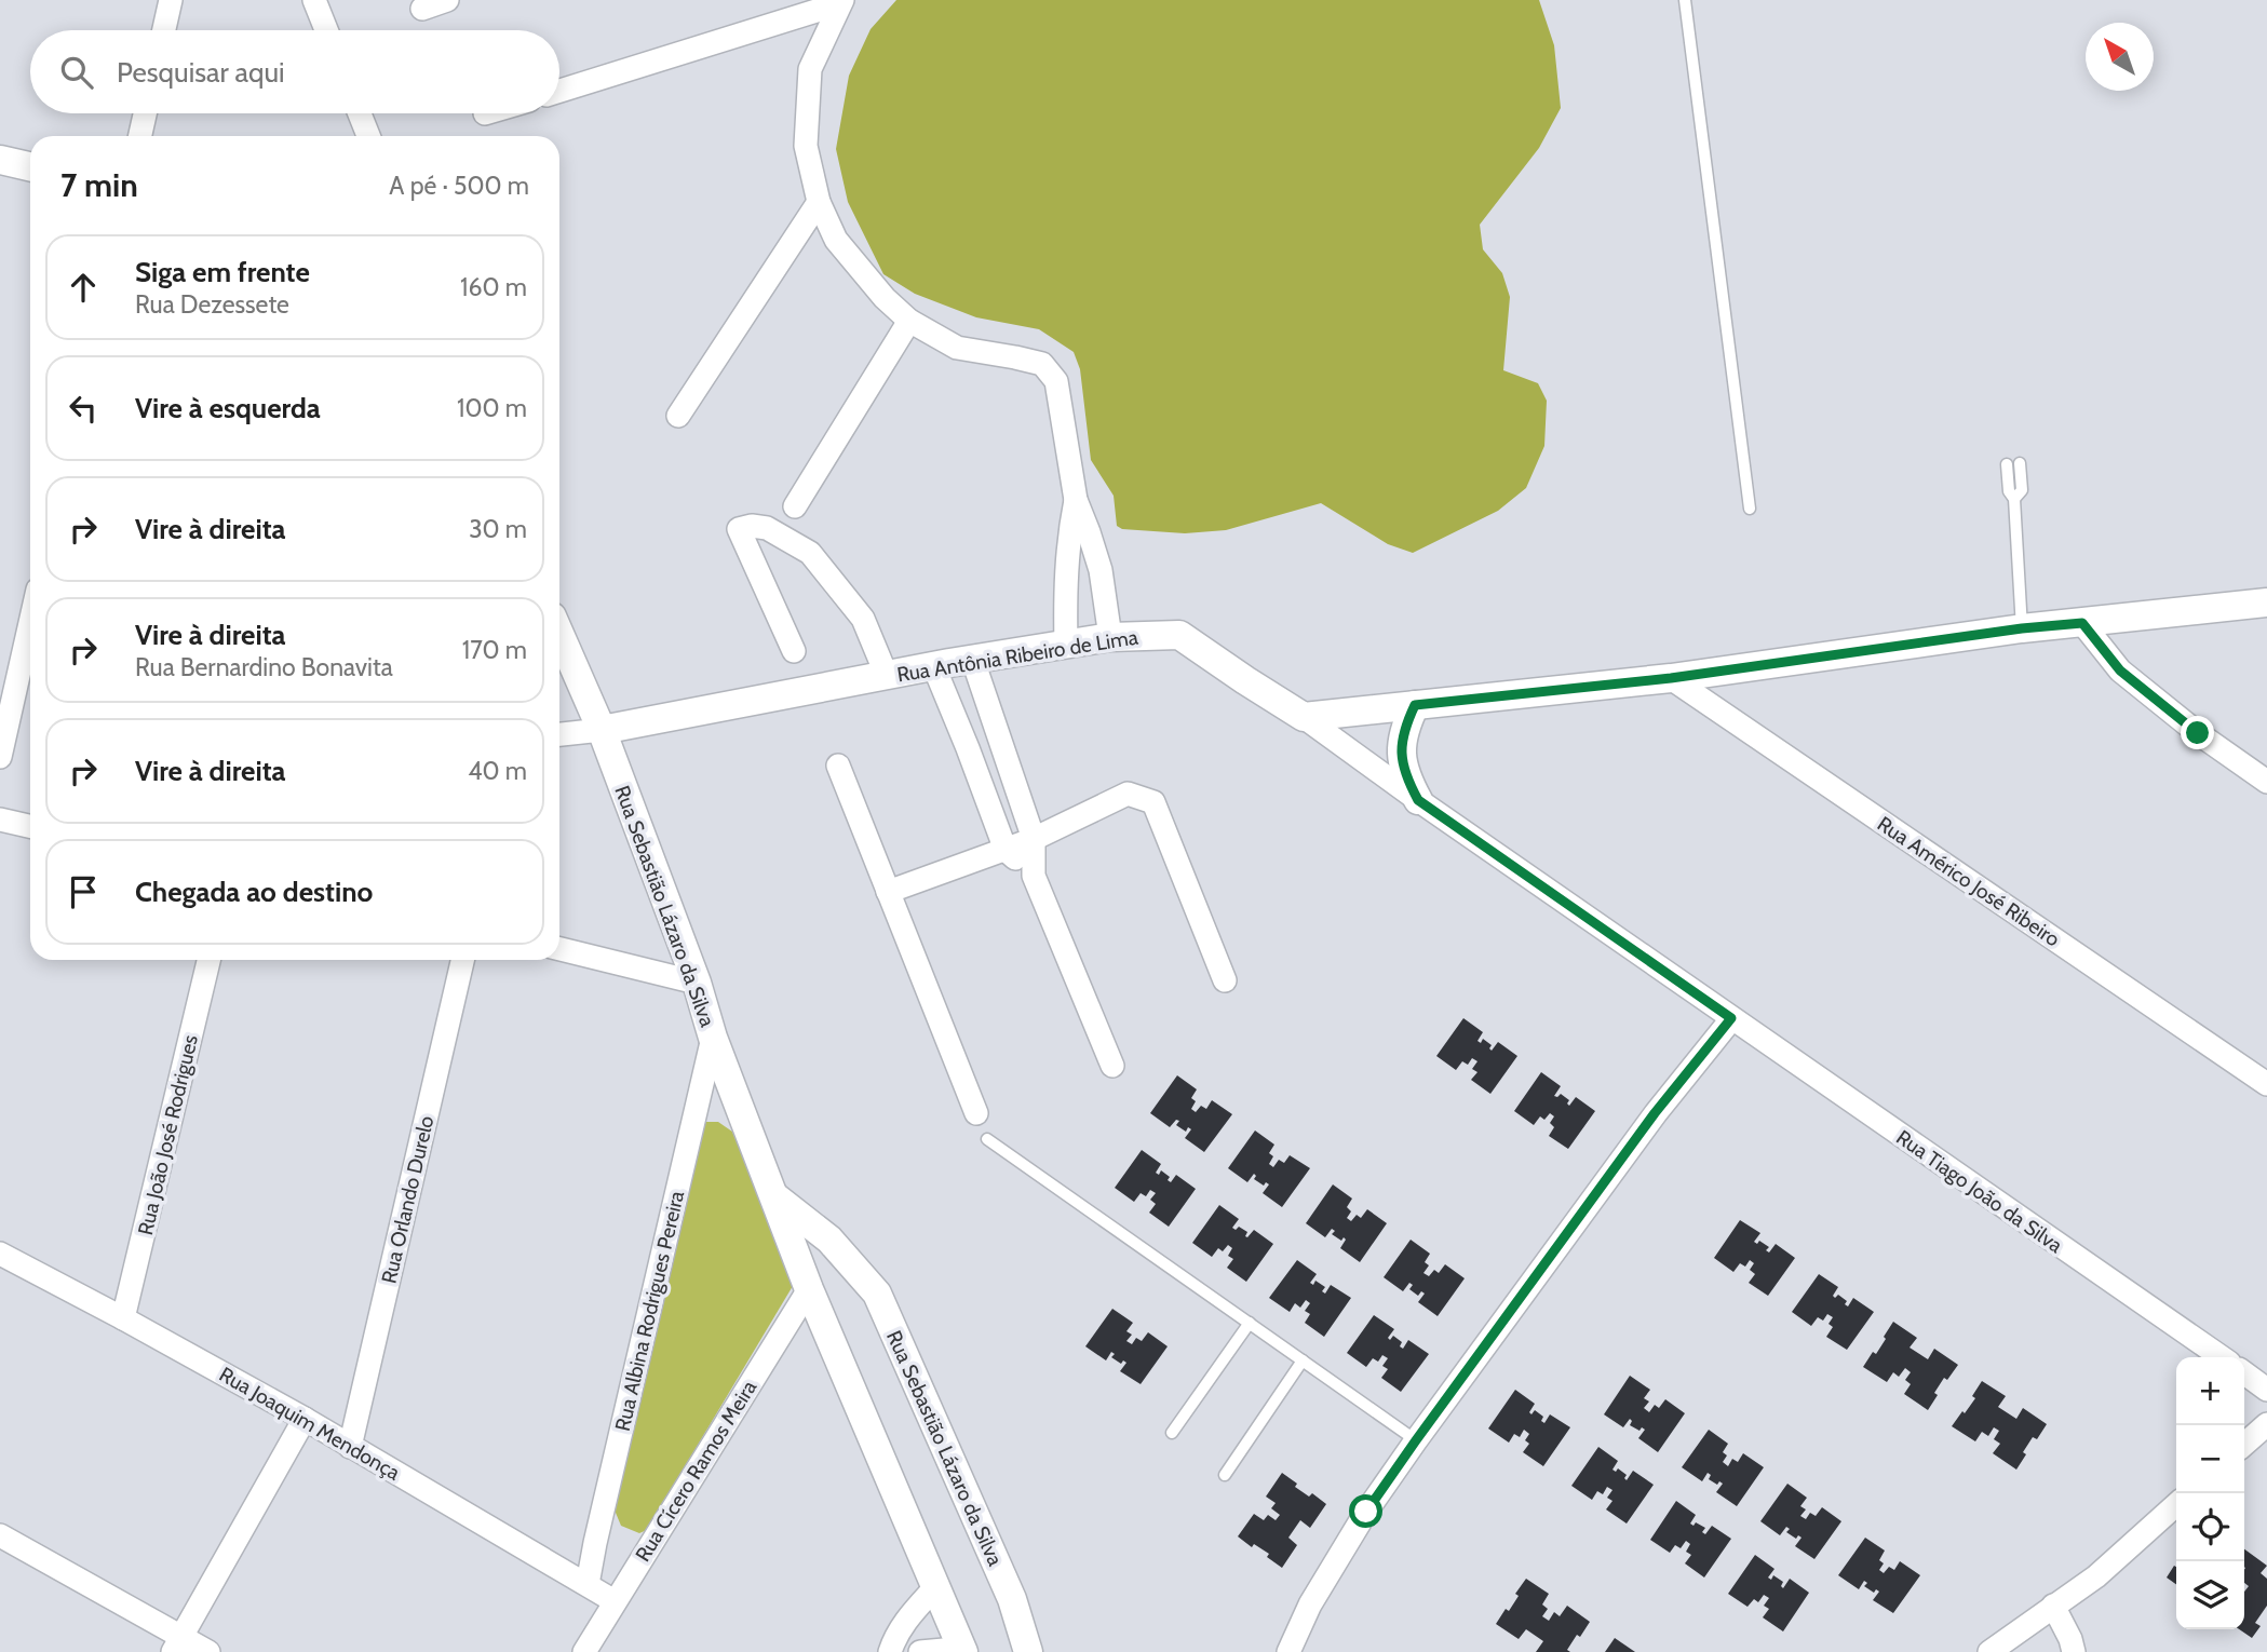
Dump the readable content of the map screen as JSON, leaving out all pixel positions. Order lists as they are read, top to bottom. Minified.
{"streets":{"street":["Rua Antônia Ribeiro de Lima","Rua Américo José Ribeiro","Rua Sebastião Lázaro da Silva","Rua João José Rodrigues","Rua Tiago João da Silva","Rua Orlando Durelo","Rua Albina Rodrigues Pereira","Rua Joaquim Mendonça","Rua Cícero Ramos Meira"]},"crossings":[["Rua Antônia Ribeiro de Lima","Rua Sebastião Lázaro da Silva"],["Rua Antônia Ribeiro de Lima","Rua Tiago João da Silva"],["Rua Sebastião Lázaro da Silva","Rua Albina Rodrigues Pereira"],["Rua Sebastião Lázaro da Silva","Rua Cícero Ramos Meira"],["Rua João José Rodrigues","Rua Joaquim Mendonça"],["Rua Orlando Durelo","Rua Joaquim Mendonça"],["Rua Albina Rodrigues Pereira","Rua Joaquim Mendonça"],["Rua Joaquim Mendonça","Rua Cícero Ramos Meira"]],"north":"top left","page":{"search":"Pesquisar aqui","heading":["7 min","A pé · 500 m"],"list":[["Siga em frente","Rua Dezessete","160 m"],["Vire à esquerda","100 m"],["Vire à direita","30 m"],["Vire à direita","Rua Bernardino Bonavita","170 m"],["Vire à direita","40 m"],"Chegada ao destino"],"map_buttons":["+","−"]}}
